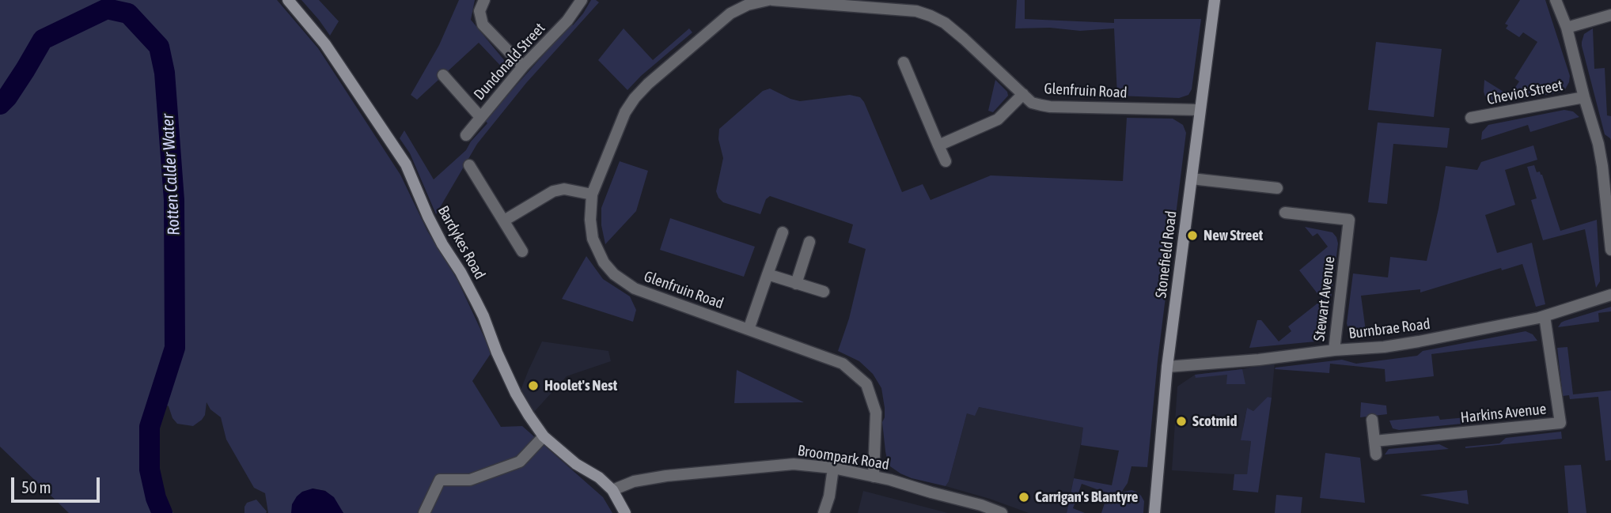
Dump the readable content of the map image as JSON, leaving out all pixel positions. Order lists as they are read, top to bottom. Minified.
{"streets":{"main road":["Bardykes Road","Stonefield Road"],"street":["Dundonald Street","Glenfruin Road","Cheviot Street","Stewart Avenue","Burnbrae Road","Harkins Avenue","Broompark Road"]},"crossings":[["Glenfruin Road","Stonefield Road"],["Glenfruin Road","Broompark Road"],["Bardykes Road","Broompark Road"],["Stonefield Road","Burnbrae Road"],["Stewart Avenue","Burnbrae Road"],["Burnbrae Road","Harkins Avenue"]],"water":["Rotten Calder Water"],"places":["New Street","Hoolet's Nest","Scotmid","Carrigan's Blantyre"],"scale_bar":"50 m"}
